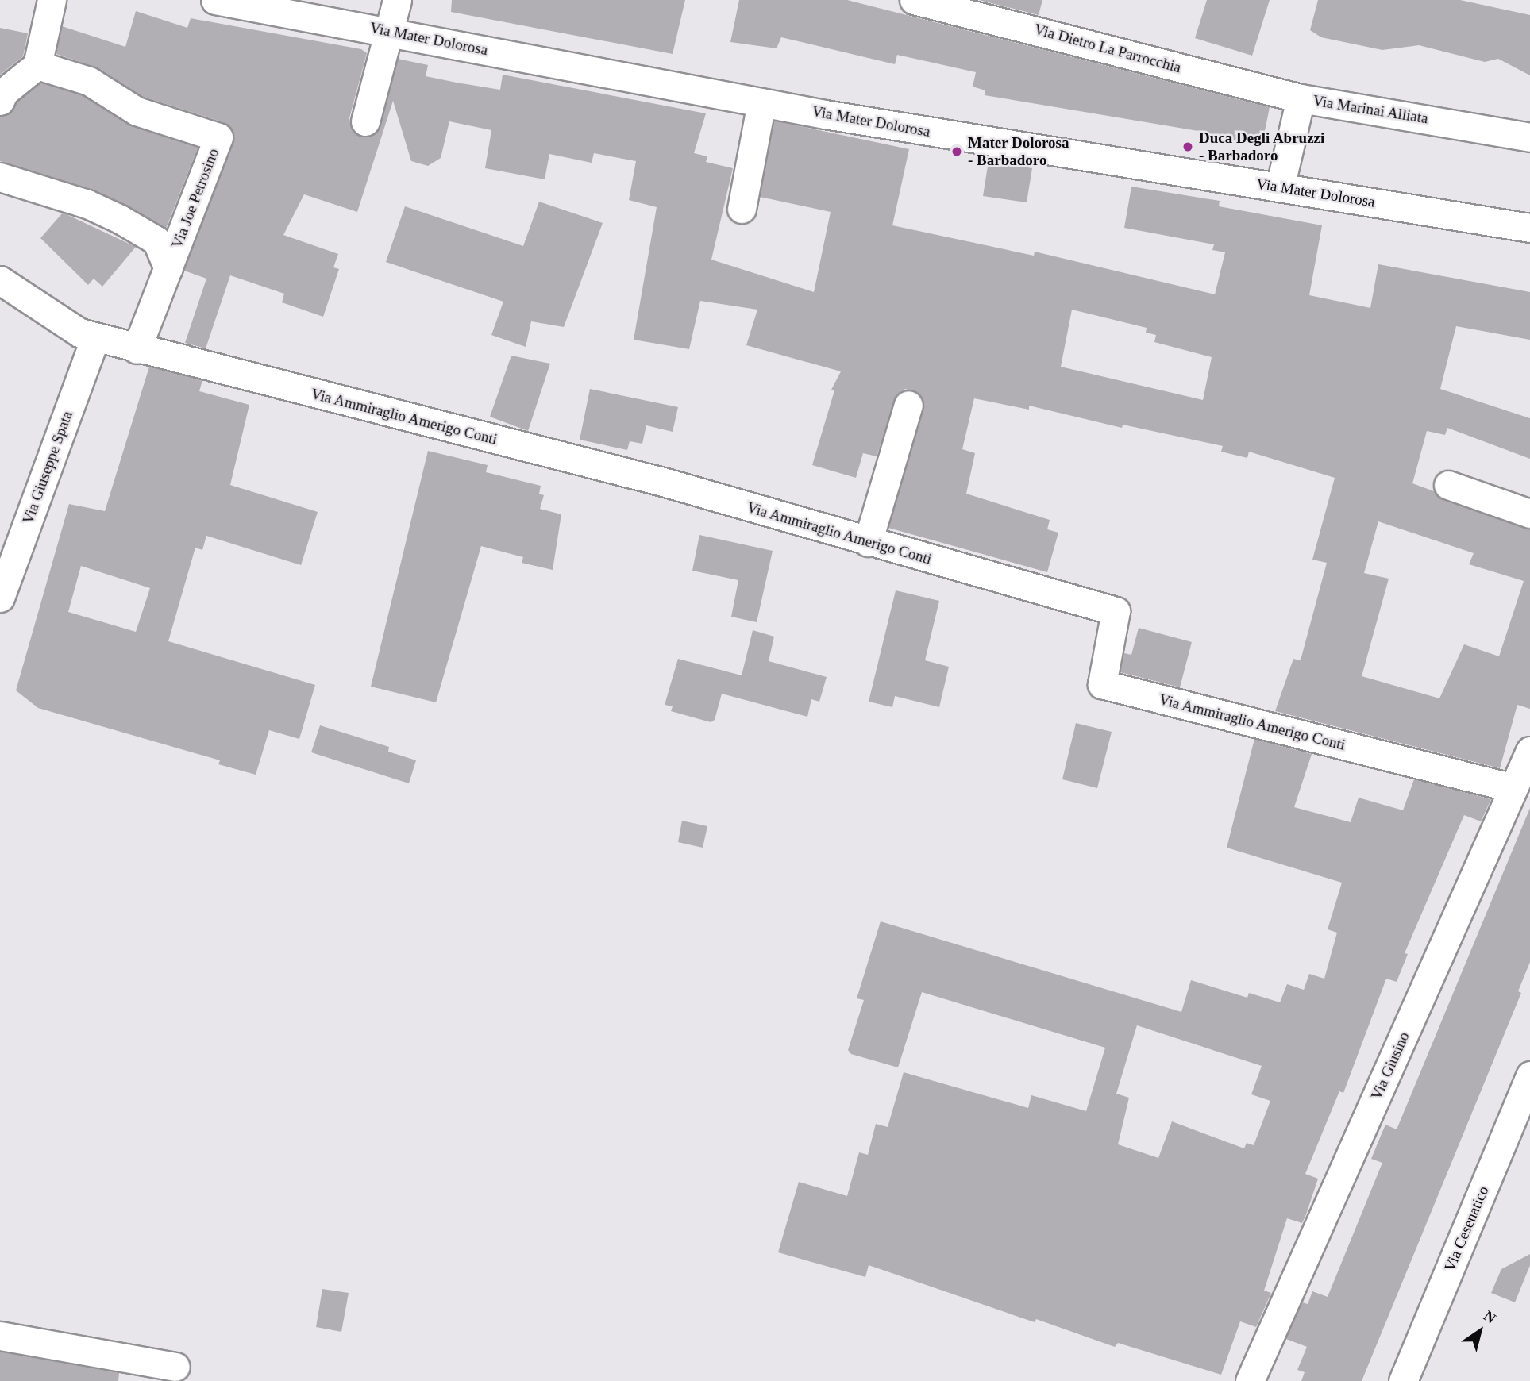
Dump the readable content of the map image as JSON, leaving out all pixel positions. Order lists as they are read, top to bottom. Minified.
{"streets":{"street":["Via Mater Dolorosa","Via Dietro La Parrocchia","Via Marinai Alliata","Via Joe Petrosino","Via Ammiraglio Amerigo Conti","Via Giuseppe Spata","Via Giusino","Via Cesenatico"]},"crossings":[["Via Mater Dolorosa","Via Marinai Alliata"],["Via Dietro La Parrocchia","Via Marinai Alliata"],["Via Joe Petrosino","Via Ammiraglio Amerigo Conti"],["Via Ammiraglio Amerigo Conti","Via Giuseppe Spata"],["Via Ammiraglio Amerigo Conti","Via Giusino"]],"places":["Duca Degli Abruzzi - Barbadoro","Mater Dolorosa - Barbadoro"],"north":"top right"}
